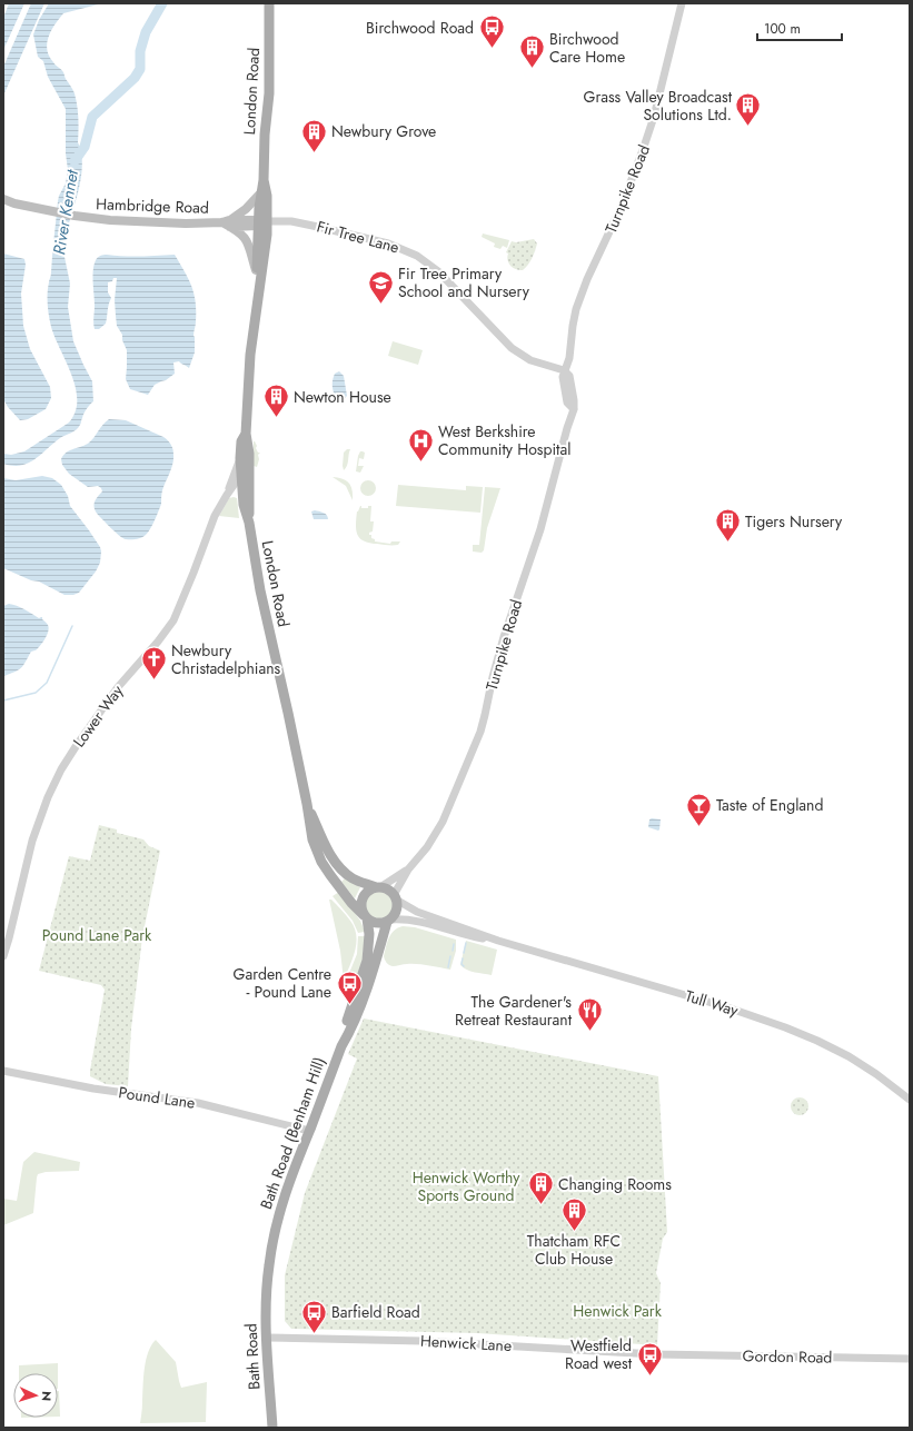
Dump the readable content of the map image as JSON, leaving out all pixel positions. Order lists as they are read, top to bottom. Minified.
{"streets":{"main road":["London Road","Hambridge Road","Bath Road (Benham Hill)","Bath Road"],"street":["Turnpike Road","Fir Tree Lane","Lower Way","Tull Way","Pound Lane","Henwick Lane","Gordon Road"]},"crossings":[["London Road","Hambridge Road"],["London Road","Fir Tree Lane"],["London Road","Lower Way"],["Turnpike Road","Fir Tree Lane"],["Turnpike Road","Tull Way"],["Turnpike Road","Bath Road (Benham Hill)"],["Hambridge Road","Fir Tree Lane"],["Tull Way","Bath Road (Benham Hill)"],["Pound Lane","Bath Road (Benham Hill)"],["Bath Road (Benham Hill)","Bath Road"],["Henwick Lane","Bath Road"],["Henwick Lane","Gordon Road"]],"water":["River Kennet"],"parks":["Pound Lane Park","Henwick Worthy Sports Ground","Henwick Park"],"places":{"bus stop":["Birchwood Road","Garden Centre - Pound Lane","Barfield Road","Westfield Road west"],"building":["Birchwood Care Home","Grass Valley Broadcast Solutions Ltd.","Newbury Grove","Newton House","Tigers Nursery","Changing Rooms","Thatcham RFC Club House"],"school or university":["Fir Tree Primary School and Nursery"],"hospital":["West Berkshire Community Hospital"],"church":["Newbury Christadelphians"],"bar":["Taste of England"],"restaurant":["The Gardener's Retreat Restaurant"]},"scale_bar":"100 m","north":"right"}
